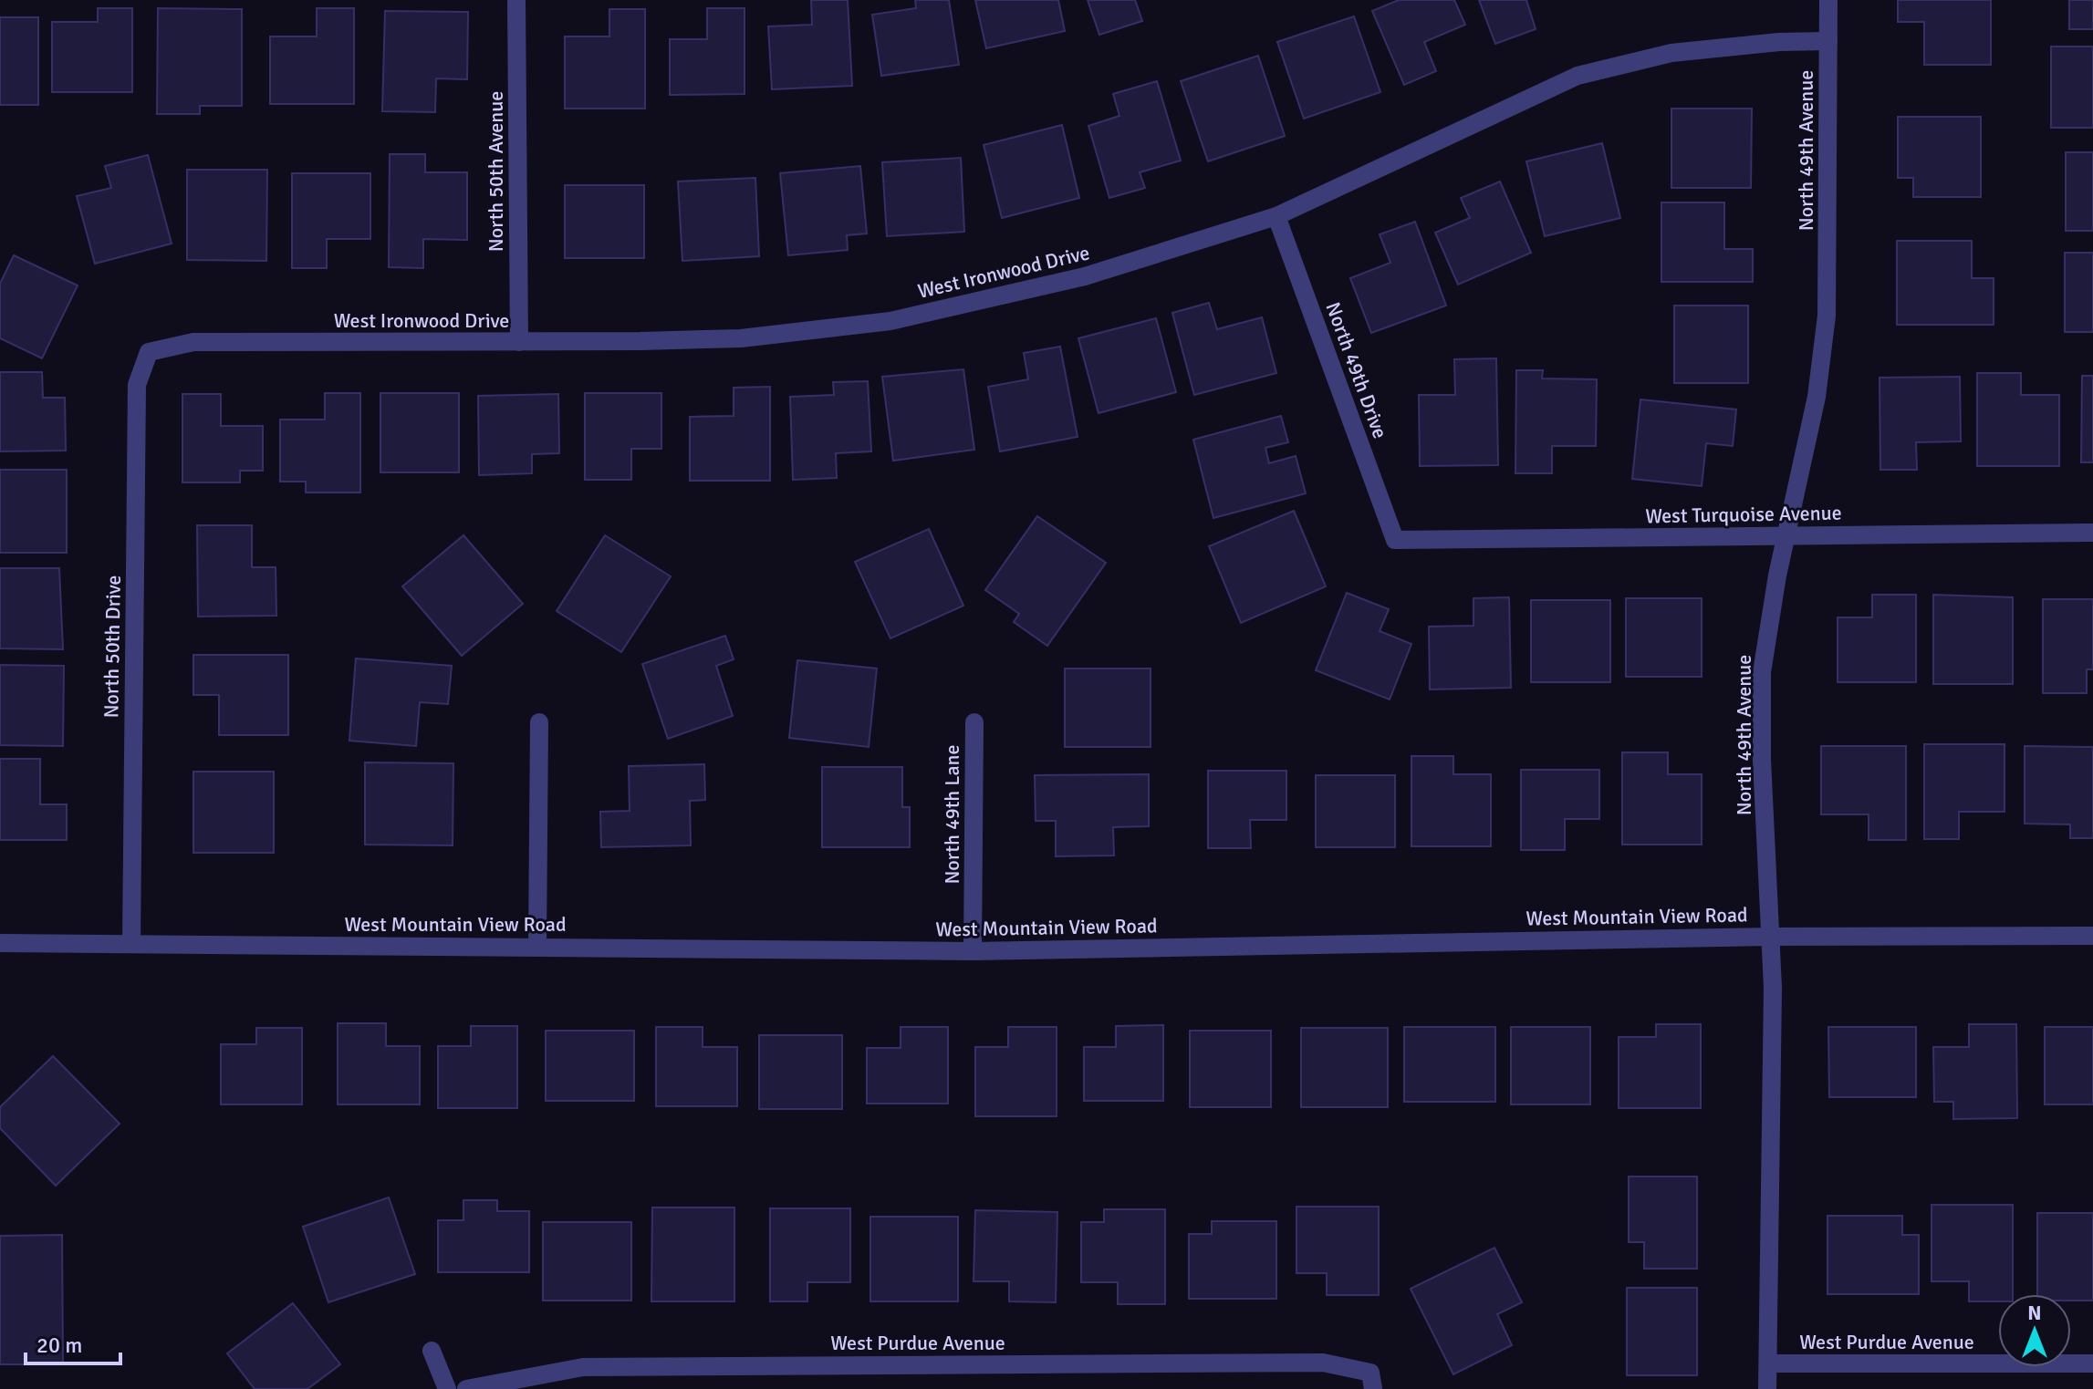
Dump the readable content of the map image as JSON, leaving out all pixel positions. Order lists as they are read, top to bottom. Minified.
{"streets":{"street":["North 49th Avenue","North 50th Avenue","West Ironwood Drive","North 49th Drive","West Turquoise Avenue","North 50th Drive","North 49th Lane","West Mountain View Road","West Purdue Avenue"]},"crossings":[["North 49th Avenue","West Ironwood Drive"],["North 49th Avenue","West Turquoise Avenue"],["North 49th Avenue","West Mountain View Road"],["North 49th Avenue","West Purdue Avenue"],["North 50th Avenue","West Ironwood Drive"],["West Ironwood Drive","North 49th Drive"],["West Ironwood Drive","North 50th Drive"],["North 49th Drive","West Turquoise Avenue"],["North 50th Drive","West Mountain View Road"],["North 49th Lane","West Mountain View Road"]],"scale_bar":"20 m","north":"top"}
